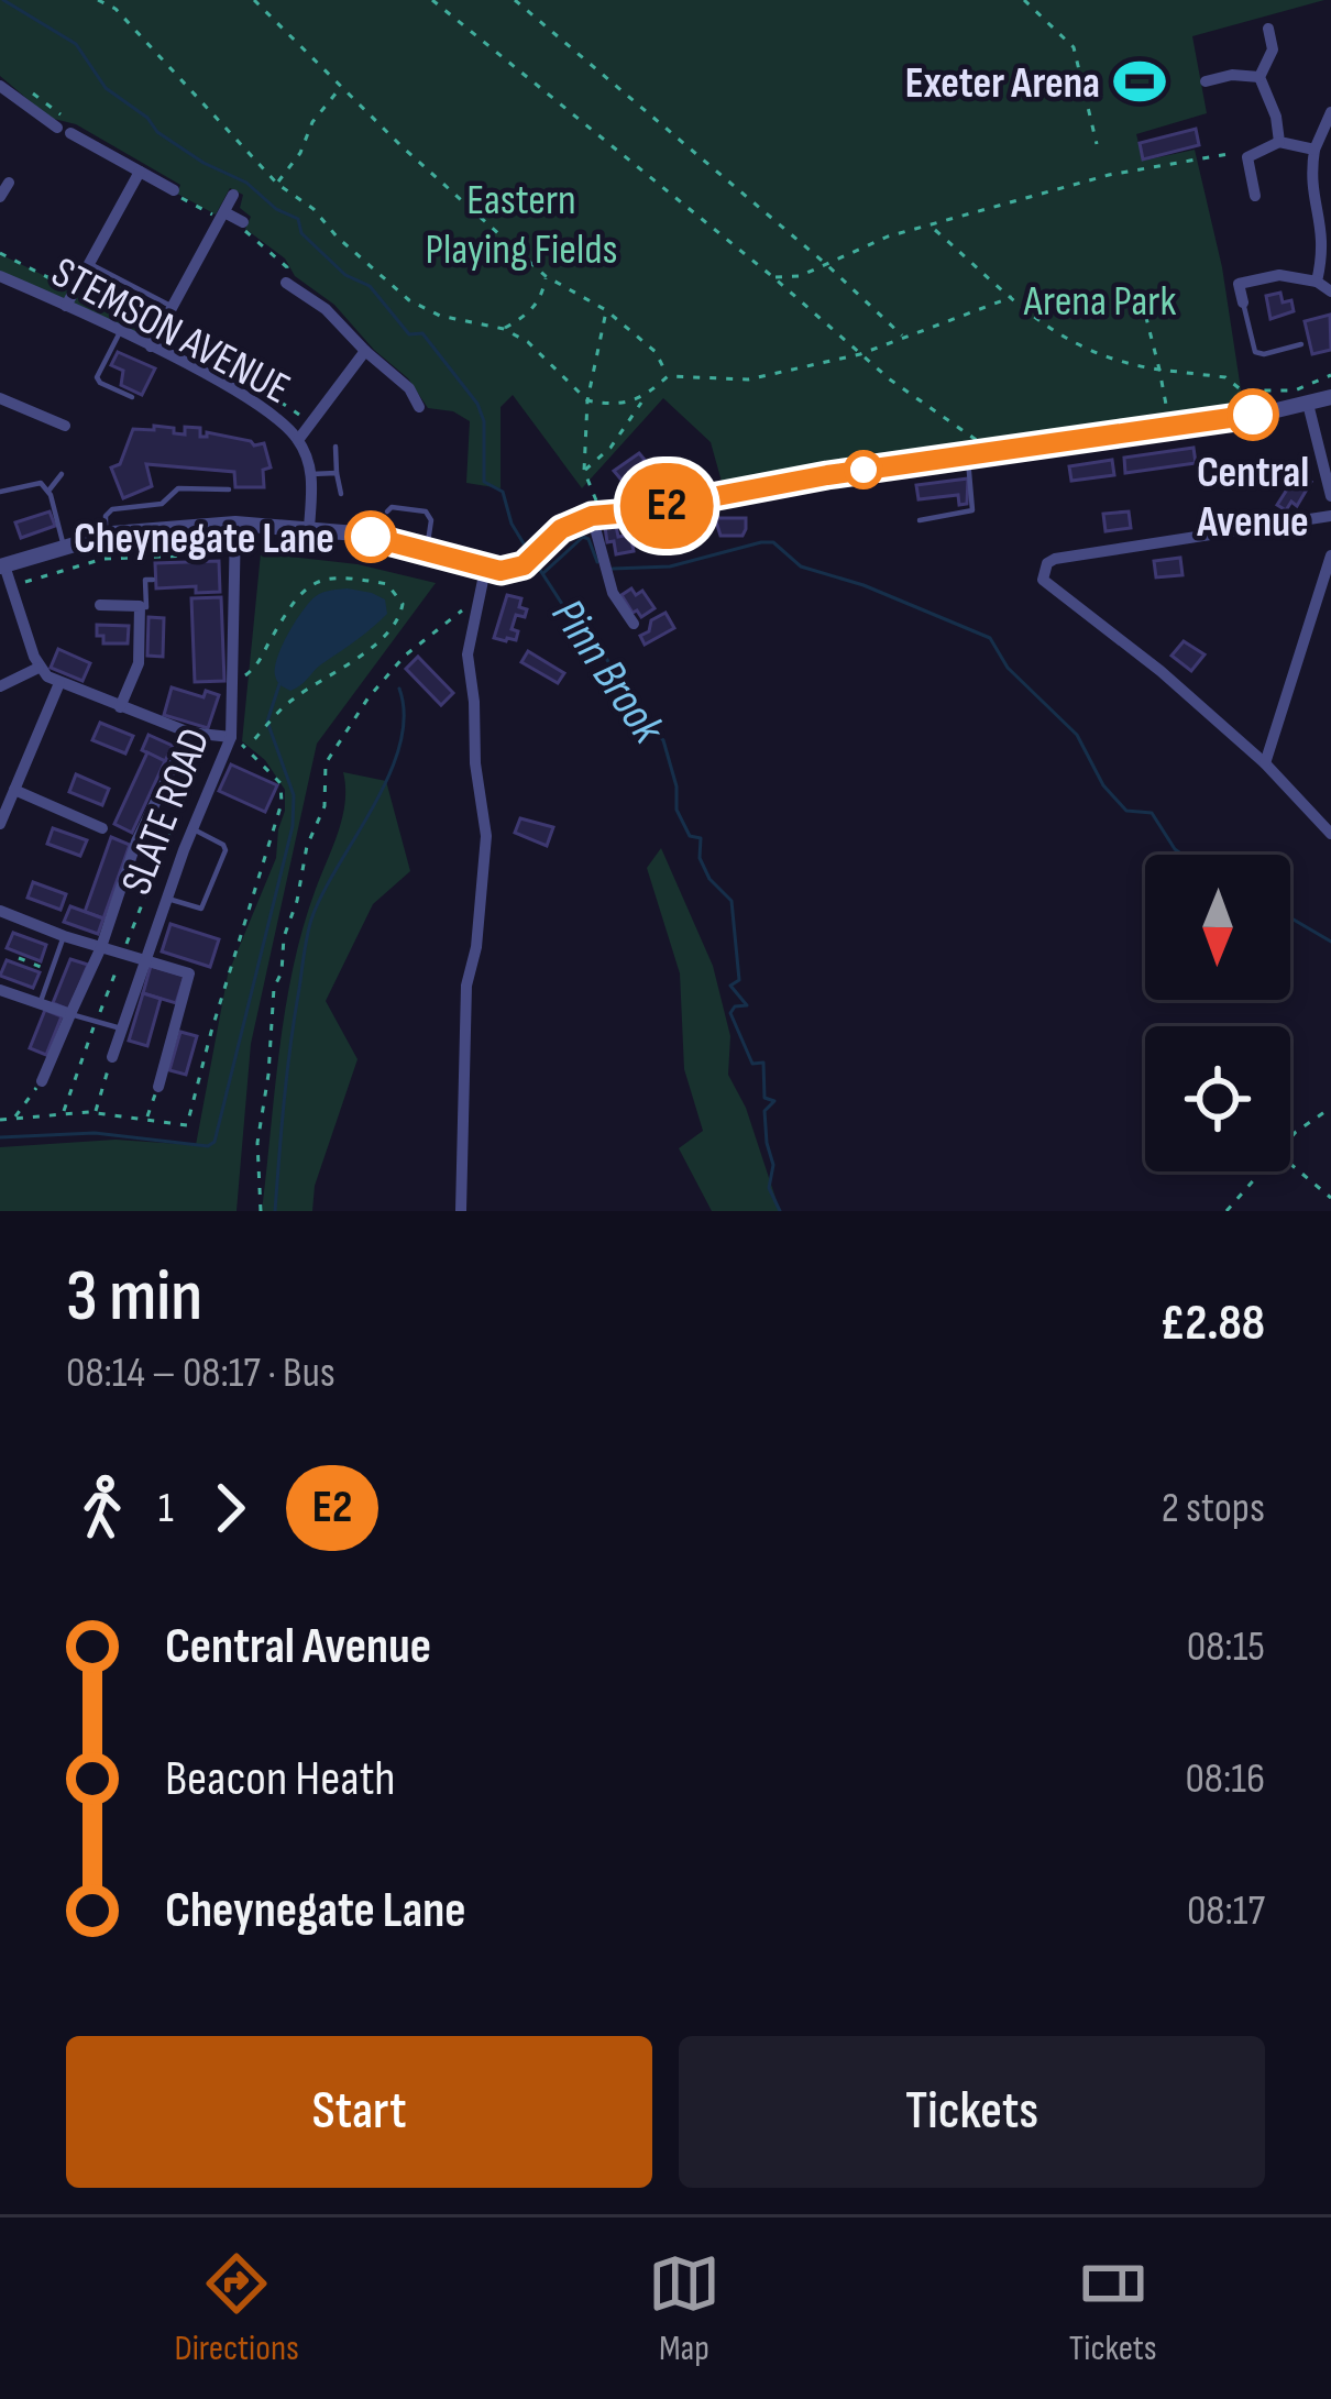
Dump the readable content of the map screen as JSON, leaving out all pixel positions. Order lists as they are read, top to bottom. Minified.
{"streets":{"street":["STEMSON AVENUE","SLATE ROAD"]},"water":["Pinn Brook"],"parks":["Eastern Playing Fields","Arena Park"],"places":{"sports":["Exeter Arena"],"other":["Central Avenue","Cheynegate Lane"]},"lines":["bus line E2"],"north":"bottom","page":{"on_map":"E2","heading":["3 min","08:14 – 08:17 · Bus","£2.88"],"legs":["1","E2","2 stops"],"list":[{"name":"Central Avenue","value":"08:15"},{"name":"Beacon Heath","value":"08:16"},{"name":"Cheynegate Lane","value":"08:17"}],"buttons":["Start","Tickets"],"tabs":["Directions","Map","Tickets"]}}
